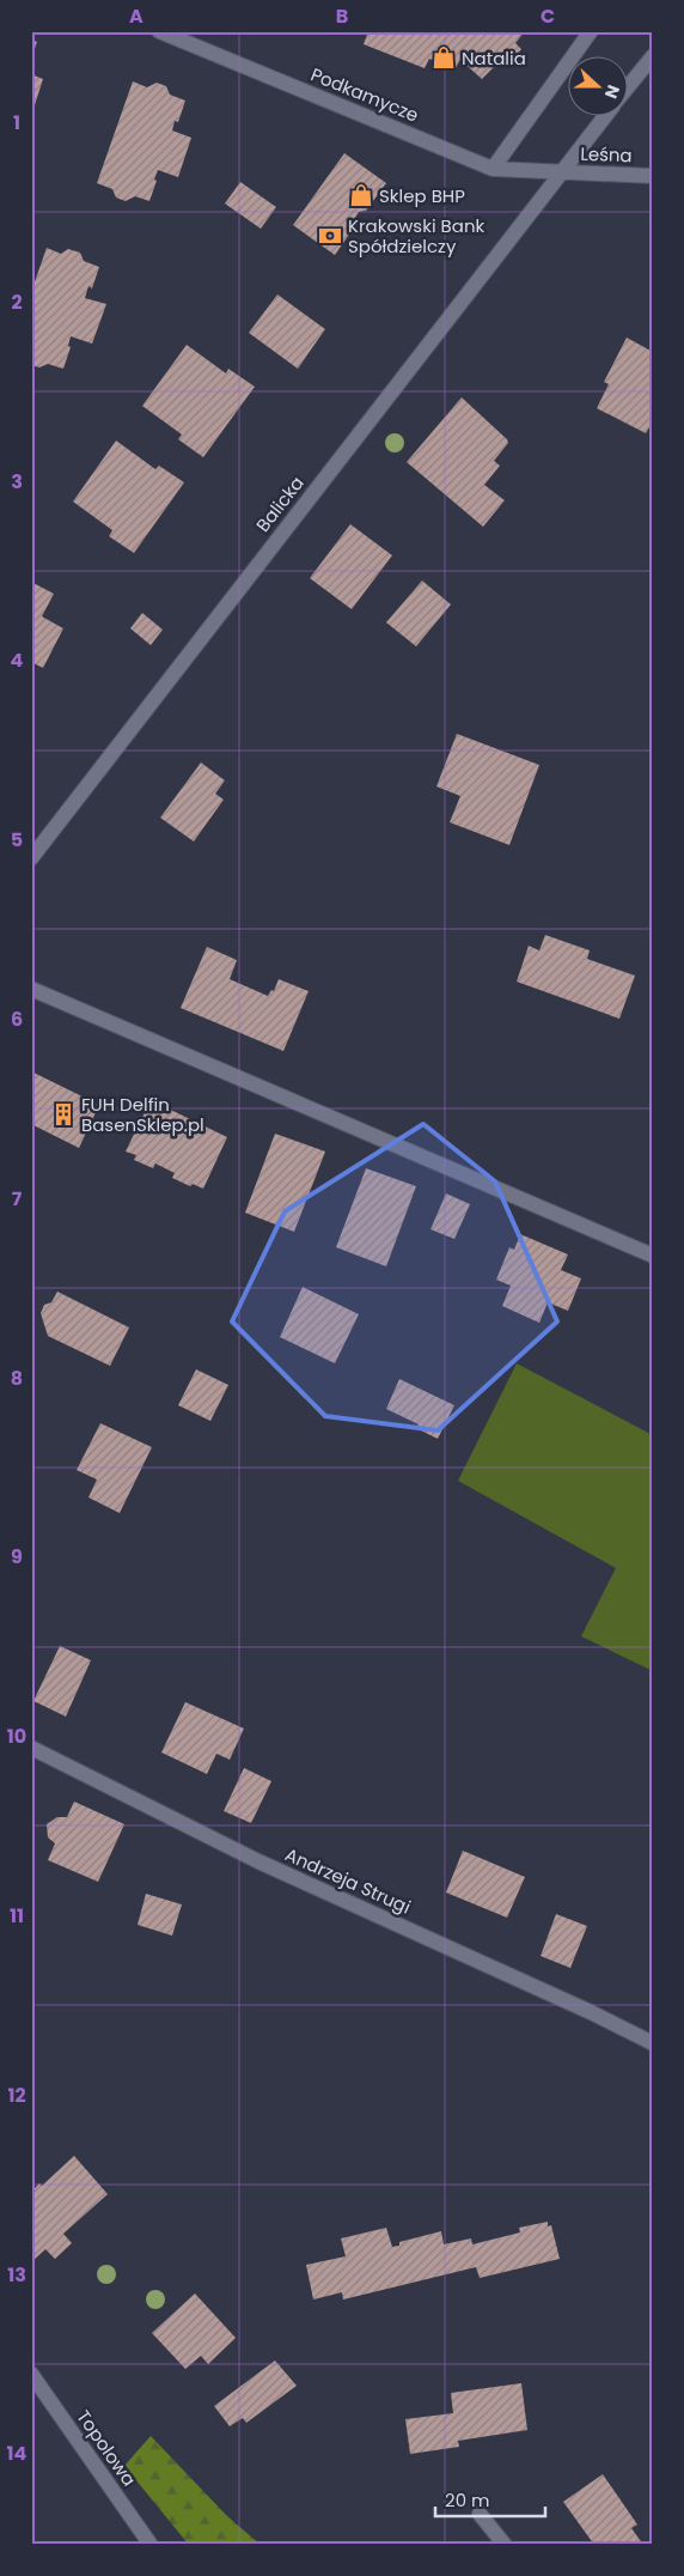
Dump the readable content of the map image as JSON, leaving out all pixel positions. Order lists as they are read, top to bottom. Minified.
{"streets":{"street":["Podkamycze","Leśna","Balicka","Andrzeja Strugi","Topolowa"]},"crossings":[["Podkamycze","Leśna"],["Podkamycze","Balicka"],["Leśna","Balicka"]],"places":{"shop":["Natalia","Sklep BHP"],"bank":["Krakowski Bank Spółdzielczy"],"building":["FUH Delfin BasenSklep.pl"]},"scale_bar":"20 m","north":"right","grid":{"columns":["A","B","C"],"rows":["1","2","3","4","5","6","7","8","9","10","11","12","13","14"]}}
